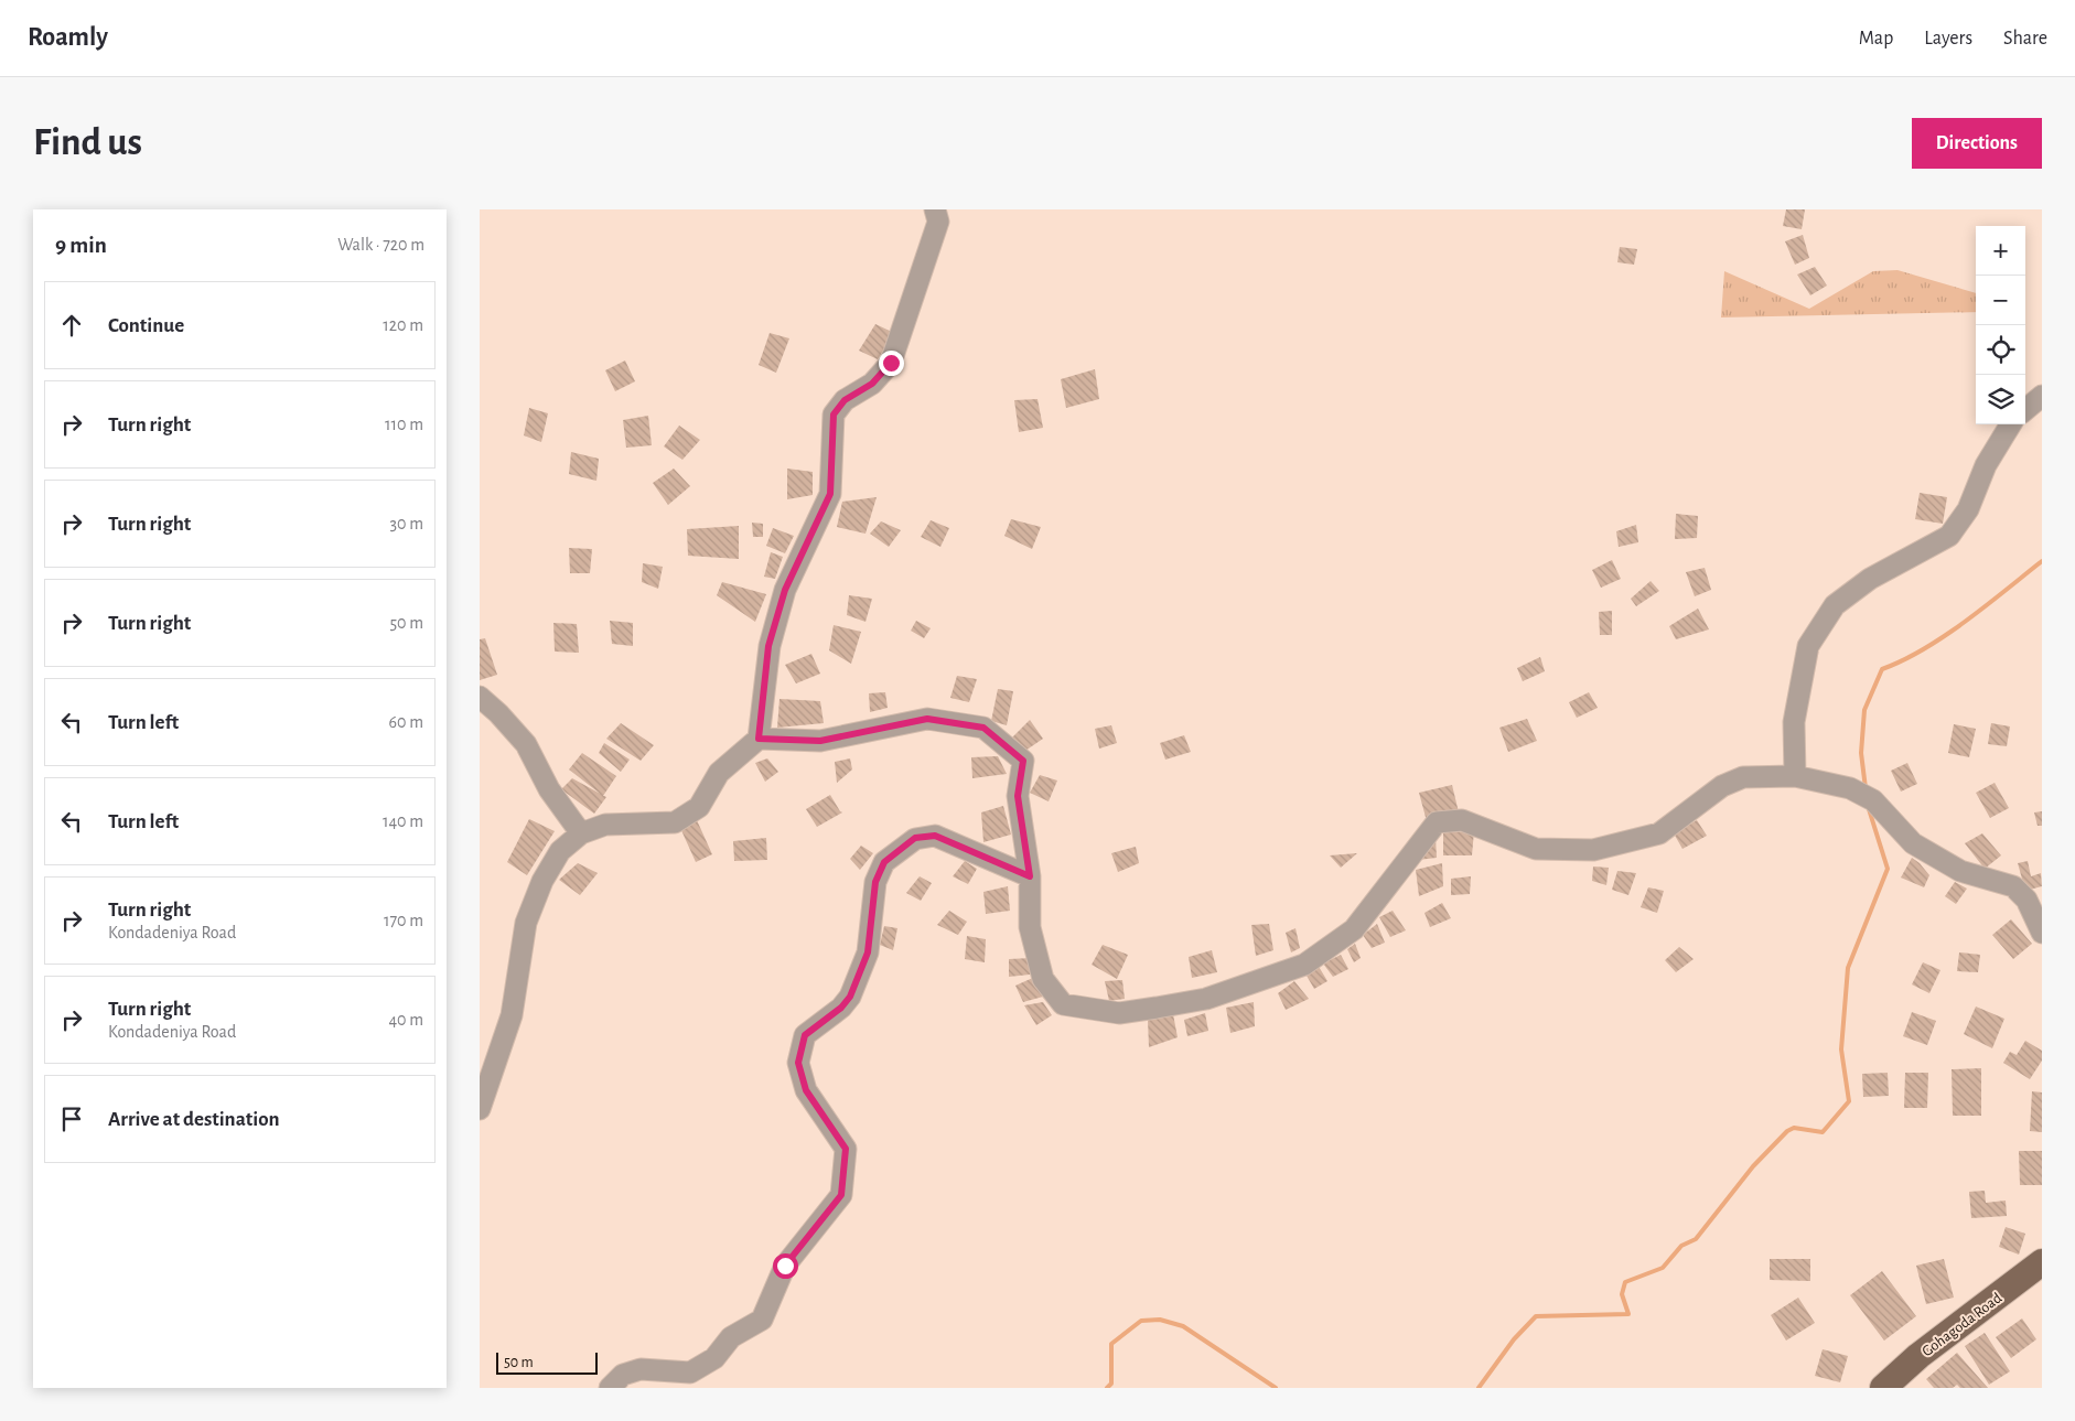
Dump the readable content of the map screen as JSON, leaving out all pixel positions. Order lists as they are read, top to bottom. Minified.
{"streets":{"main road":["Gohagoda Road"]},"scale_bar":"50 m","page":{"header":"Roamly","nav":["Map","Layers","Share"],"buttons":"Directions","title":"Find us","heading":["9 min","Walk · 720 m"],"map_buttons":["+","−"],"list":[["Continue","120 m"],["Turn right","110 m"],["Turn right","30 m"],["Turn right","50 m"],["Turn left","60 m"],["Turn left","140 m"],["Turn right","Kondadeniya Road","170 m"],["Turn right","Kondadeniya Road","40 m"],"Arrive at destination"],"scale":"50 m"}}
